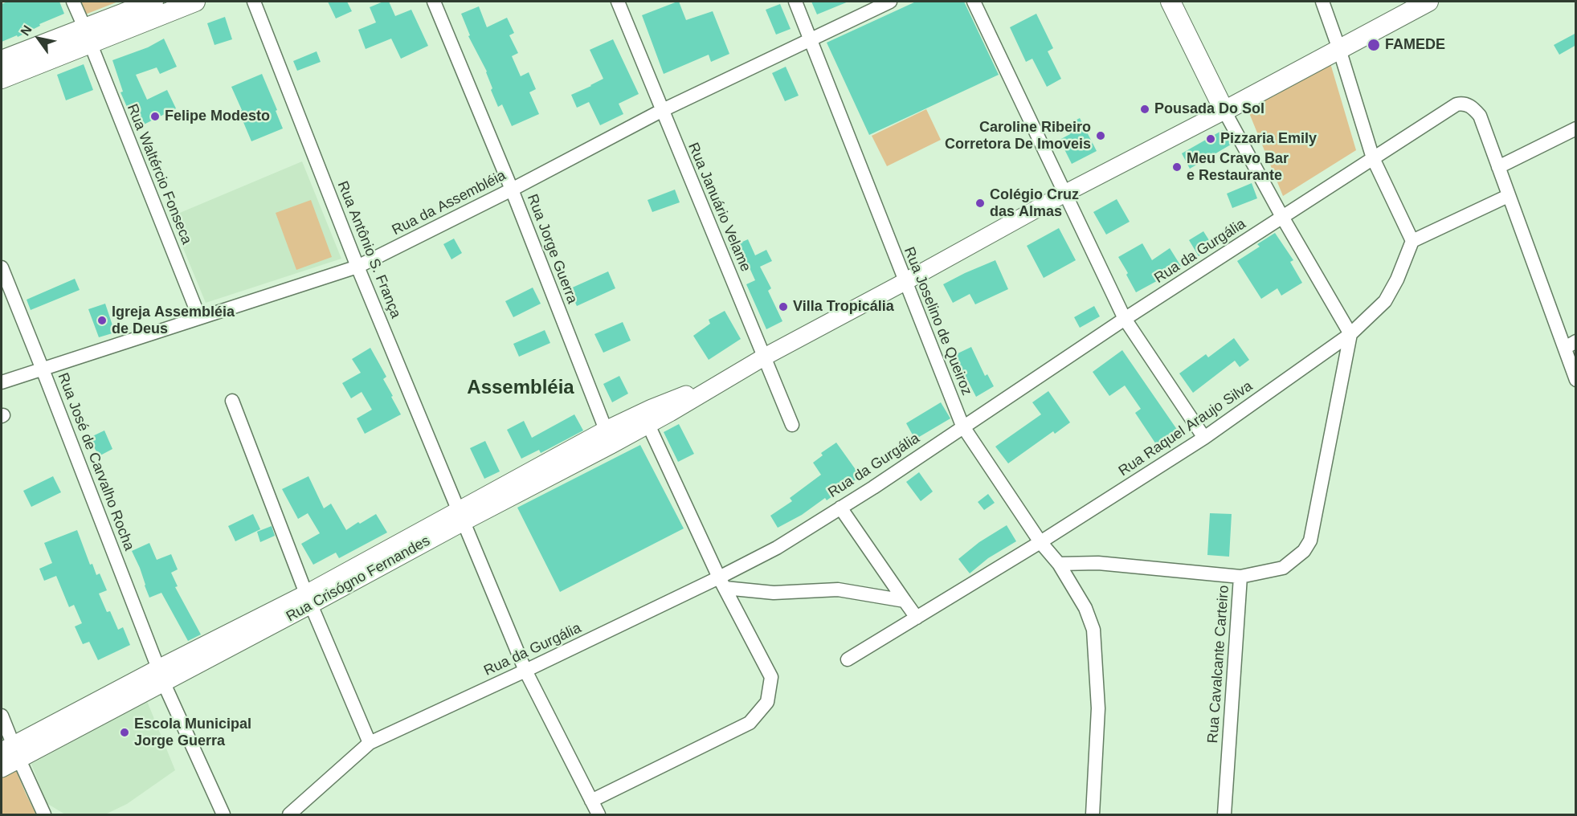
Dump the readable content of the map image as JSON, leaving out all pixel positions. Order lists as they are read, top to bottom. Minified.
{"streets":{"main road":["Rua Crisógno Fernandes"],"street":["Rua Waltércio Fonseca","Rua da Assembléia","Rua Januário Velame","Rua Jorge Guerra","Rua Antônio S. França","Rua da Gurgália","Rua Joselino de Queiroz","Rua Raquel Araujo Silva","Rua José de Carvalho Rocha","Rua Cavalcante Carteiro"]},"crossings":[["Rua Waltércio Fonseca","Rua da Assembléia"],["Rua da Assembléia","Rua Januário Velame"],["Rua da Assembléia","Rua Jorge Guerra"],["Rua da Assembléia","Rua Antônio S. França"],["Rua da Assembléia","Rua Joselino de Queiroz"],["Rua da Assembléia","Rua José de Carvalho Rocha"],["Rua Januário Velame","Rua Crisógno Fernandes"],["Rua Jorge Guerra","Rua Crisógno Fernandes"],["Rua Antônio S. França","Rua da Gurgália"],["Rua Antônio S. França","Rua Crisógno Fernandes"],["Rua da Gurgália","Rua Joselino de Queiroz"],["Rua Joselino de Queiroz","Rua Raquel Araujo Silva"],["Rua Joselino de Queiroz","Rua Crisógno Fernandes"],["Rua Raquel Araujo Silva","Rua Cavalcante Carteiro"],["Rua José de Carvalho Rocha","Rua Crisógno Fernandes"]],"districts":["Assembléia"],"places":["FAMEDE","Pousada Do Sol","Felipe Modesto","Caroline Ribeiro Corretora De Imoveis","Pizzaria Emily","Meu Cravo Bar e Restaurante","Colégio Cruz das Almas","Villa Tropicália","Igreja Assembléia de Deus","Escola Municipal Jorge Guerra"],"north":"top left"}
